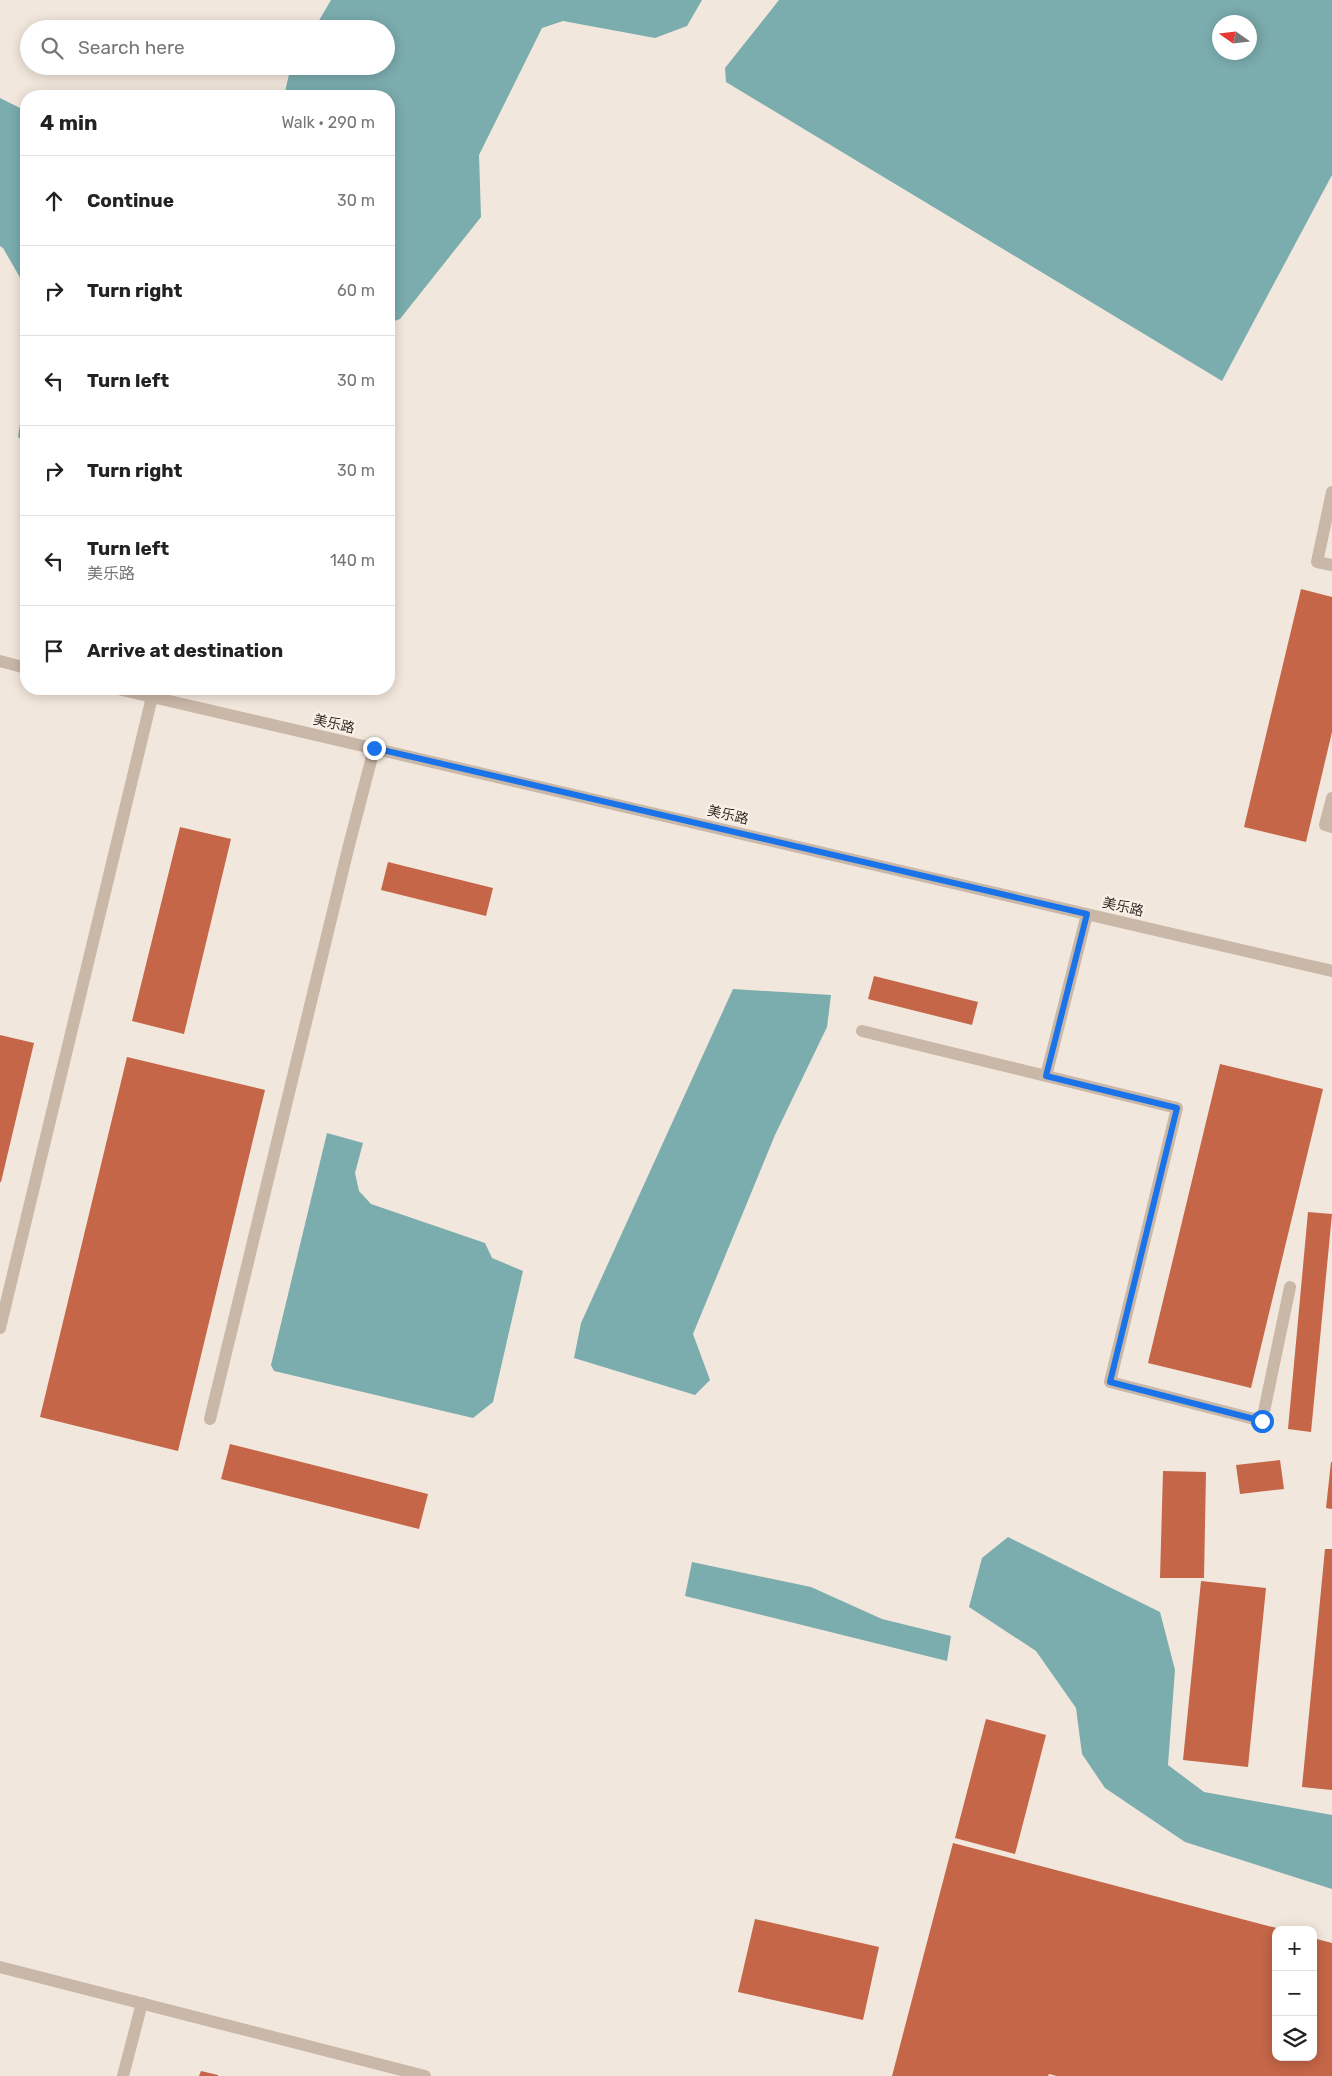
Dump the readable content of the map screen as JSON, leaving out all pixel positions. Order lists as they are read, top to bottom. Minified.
{"streets":{"street":["美乐路"]},"north":"left","page":{"search":"Search here","heading":["4 min","Walk · 290 m"],"list":[["Continue","30 m"],["Turn right","60 m"],["Turn left","30 m"],["Turn right","30 m"],["Turn left","美乐路","140 m"],"Arrive at destination"],"map_buttons":["+","−"]}}
